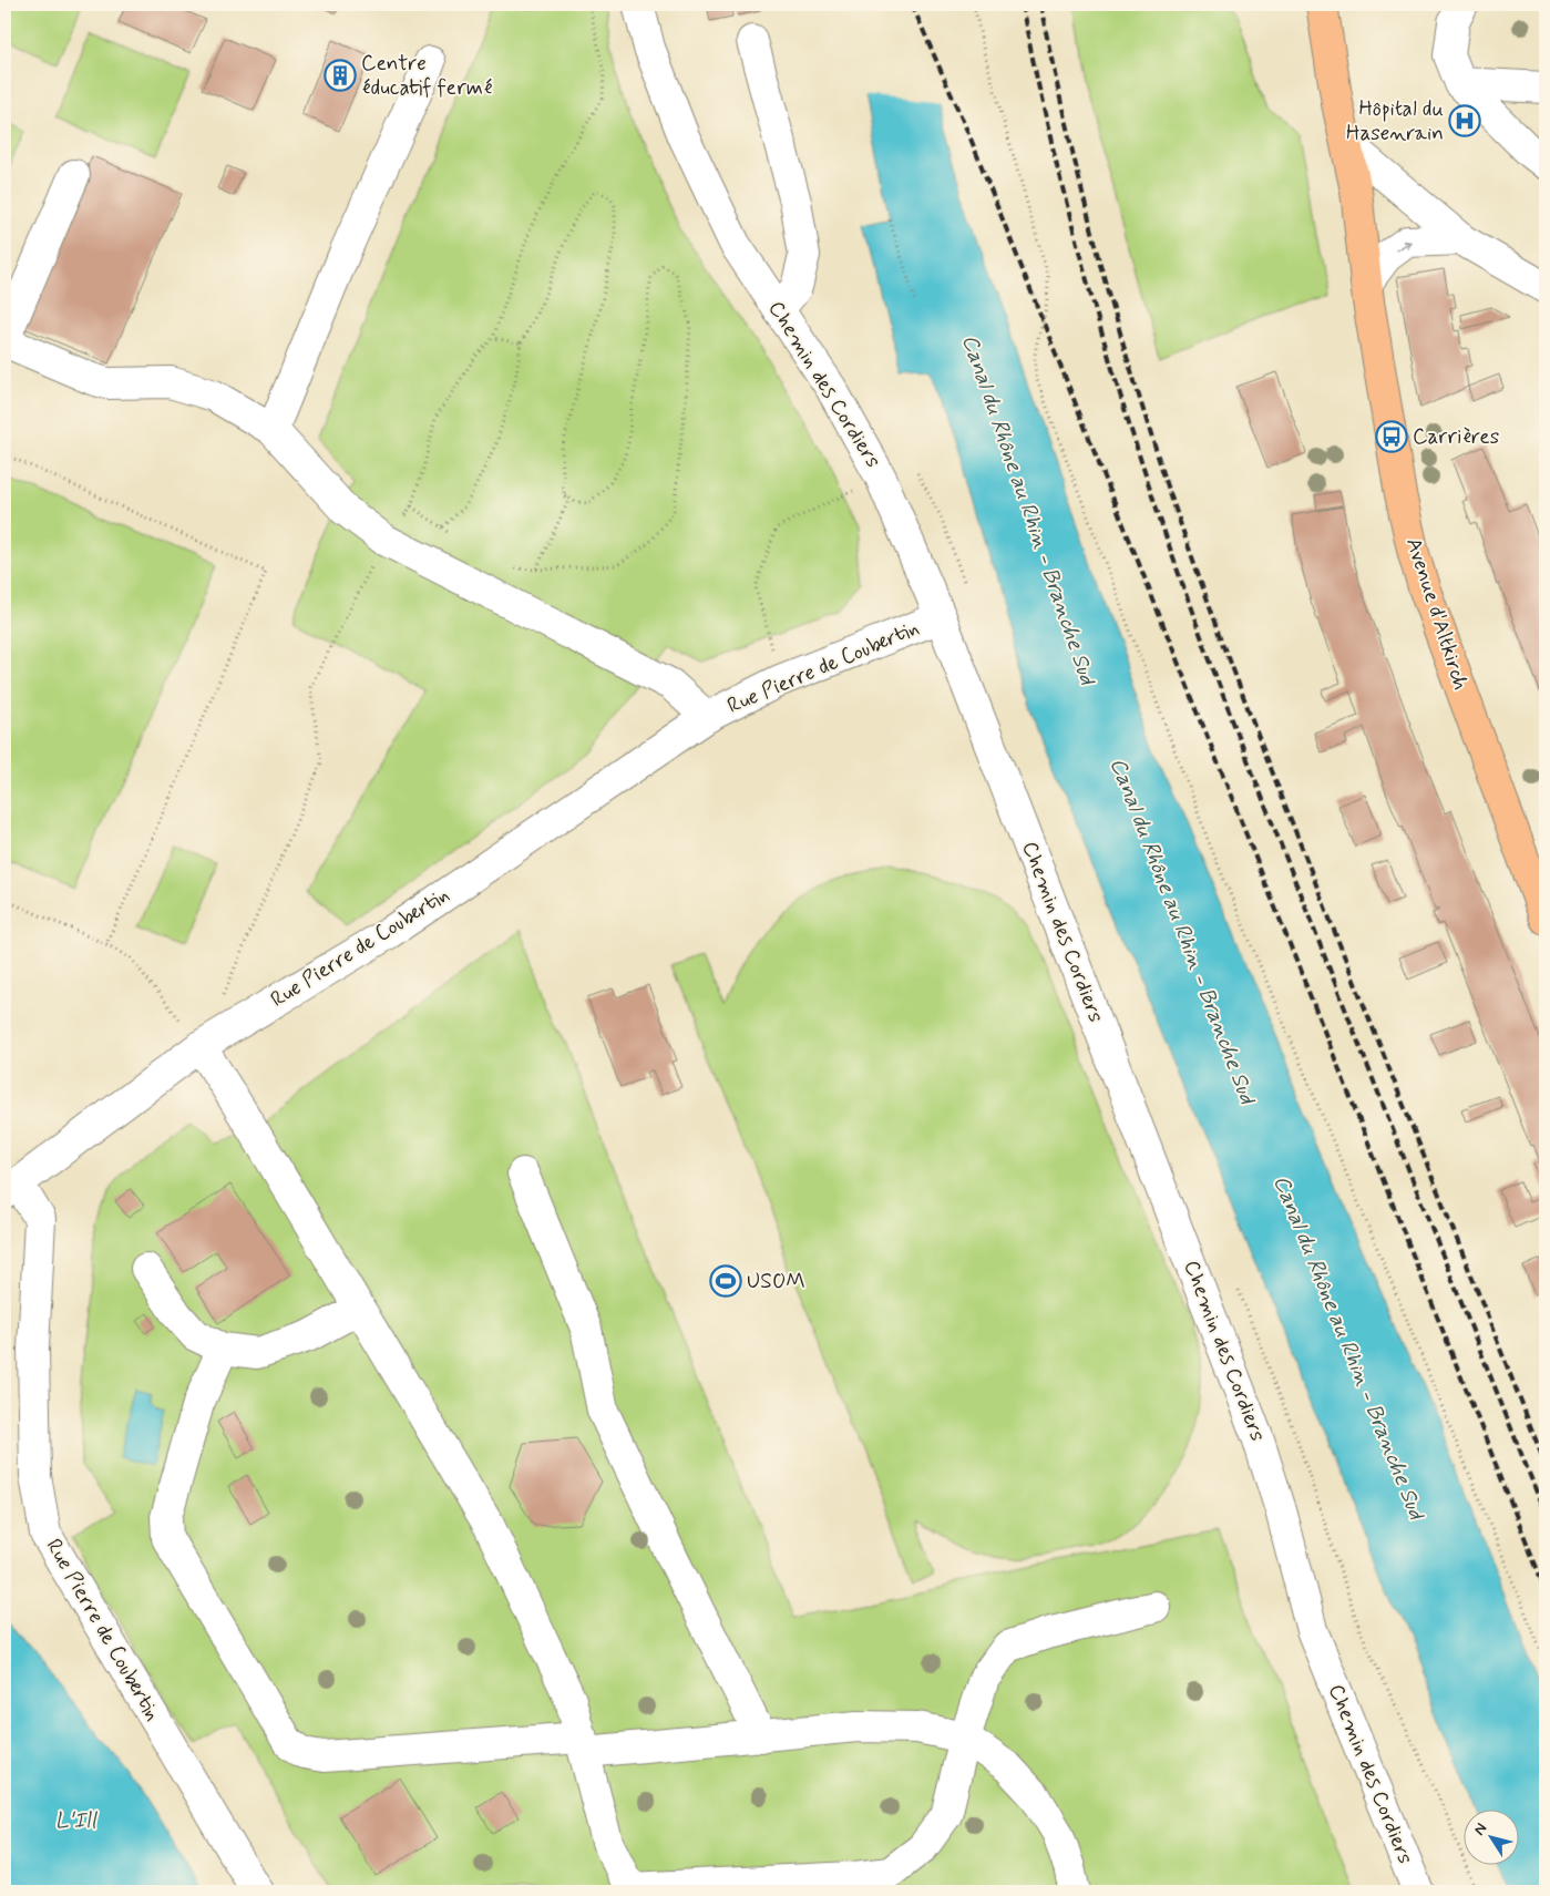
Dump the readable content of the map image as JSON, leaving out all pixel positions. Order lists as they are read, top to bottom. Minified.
{"streets":{"main road":["Avenue d'Altkirch"],"street":["Chemin des Cordiers","Rue Pierre de Coubertin"]},"crossings":[["Chemin des Cordiers","Rue Pierre de Coubertin"]],"water":["Canal du Rhône au Rhin - Branche Sud","L'Ill"],"places":{"building":["Centre éducatif fermé"],"hospital":["Hôpital du Hasenrain"],"bus stop":["Carrières"],"sports":["USOM"]},"north":"top left"}
